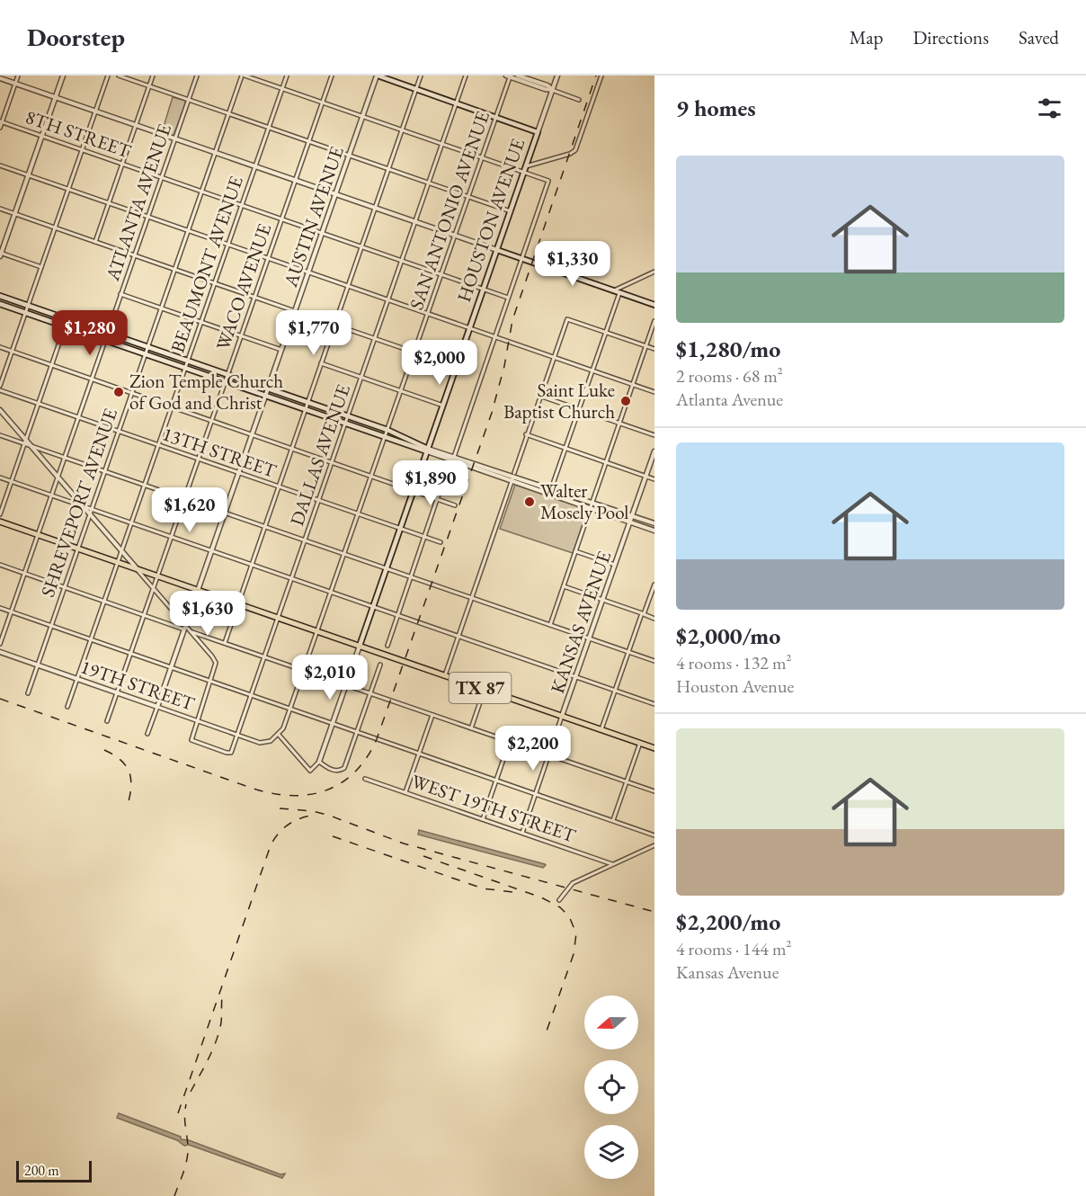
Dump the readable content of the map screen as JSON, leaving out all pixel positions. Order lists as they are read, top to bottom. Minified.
{"streets":{"main road":["HOUSTON AVENUE","TX 87"],"street":["8TH STREET","ATLANTA AVENUE","SAN ANTONIO AVENUE","AUSTIN AVENUE","BEAUMONT AVENUE","WACO AVENUE","13TH STREET","DALLAS AVENUE","SHREVEPORT AVENUE","KANSAS AVENUE","19TH STREET","WEST 19TH STREET"]},"crossings":[["8TH STREET","ATLANTA AVENUE"],["8TH STREET","SAN ANTONIO AVENUE"],["8TH STREET","AUSTIN AVENUE"],["8TH STREET","HOUSTON AVENUE"],["8TH STREET","BEAUMONT AVENUE"],["8TH STREET","WACO AVENUE"],["8TH STREET","DALLAS AVENUE"],["8TH STREET","SHREVEPORT AVENUE"],["ATLANTA AVENUE","13TH STREET"],["ATLANTA AVENUE","TX 87"],["SAN ANTONIO AVENUE","HOUSTON AVENUE"],["SAN ANTONIO AVENUE","13TH STREET"],["SAN ANTONIO AVENUE","19TH STREET"],["SAN ANTONIO AVENUE","TX 87"],["AUSTIN AVENUE","13TH STREET"],["AUSTIN AVENUE","19TH STREET"],["AUSTIN AVENUE","TX 87"],["HOUSTON AVENUE","13TH STREET"],["HOUSTON AVENUE","19TH STREET"],["HOUSTON AVENUE","TX 87"],["BEAUMONT AVENUE","13TH STREET"],["BEAUMONT AVENUE","19TH STREET"],["BEAUMONT AVENUE","TX 87"],["WACO AVENUE","13TH STREET"],["WACO AVENUE","19TH STREET"],["WACO AVENUE","TX 87"],["13TH STREET","DALLAS AVENUE"],["13TH STREET","SHREVEPORT AVENUE"],["DALLAS AVENUE","19TH STREET"],["DALLAS AVENUE","TX 87"],["SHREVEPORT AVENUE","19TH STREET"],["SHREVEPORT AVENUE","TX 87"],["KANSAS AVENUE","TX 87"],["KANSAS AVENUE","WEST 19TH STREET"]],"places":["Zion Temple Church of God and Christ","Saint Luke Baptist Church","Walter Mosely Pool"],"scale_bar":"200 m","north":"left","page":{"header":"Doorstep","nav":["Map","Directions","Saved"],"heading":"9 homes","list":[{"name":"$1,280/mo","note":"2 rooms · 68 m² · Atlanta Avenue"},{"name":"$2,000/mo","note":"4 rooms · 132 m² · Houston Avenue"},{"name":"$2,200/mo","note":"4 rooms · 144 m² · Kansas Avenue"}],"price":["$1,330","$1,280","$1,770","$2,000","$1,890","$1,620","$1,630","$2,010","$2,200"],"scale":"200 m"}}
